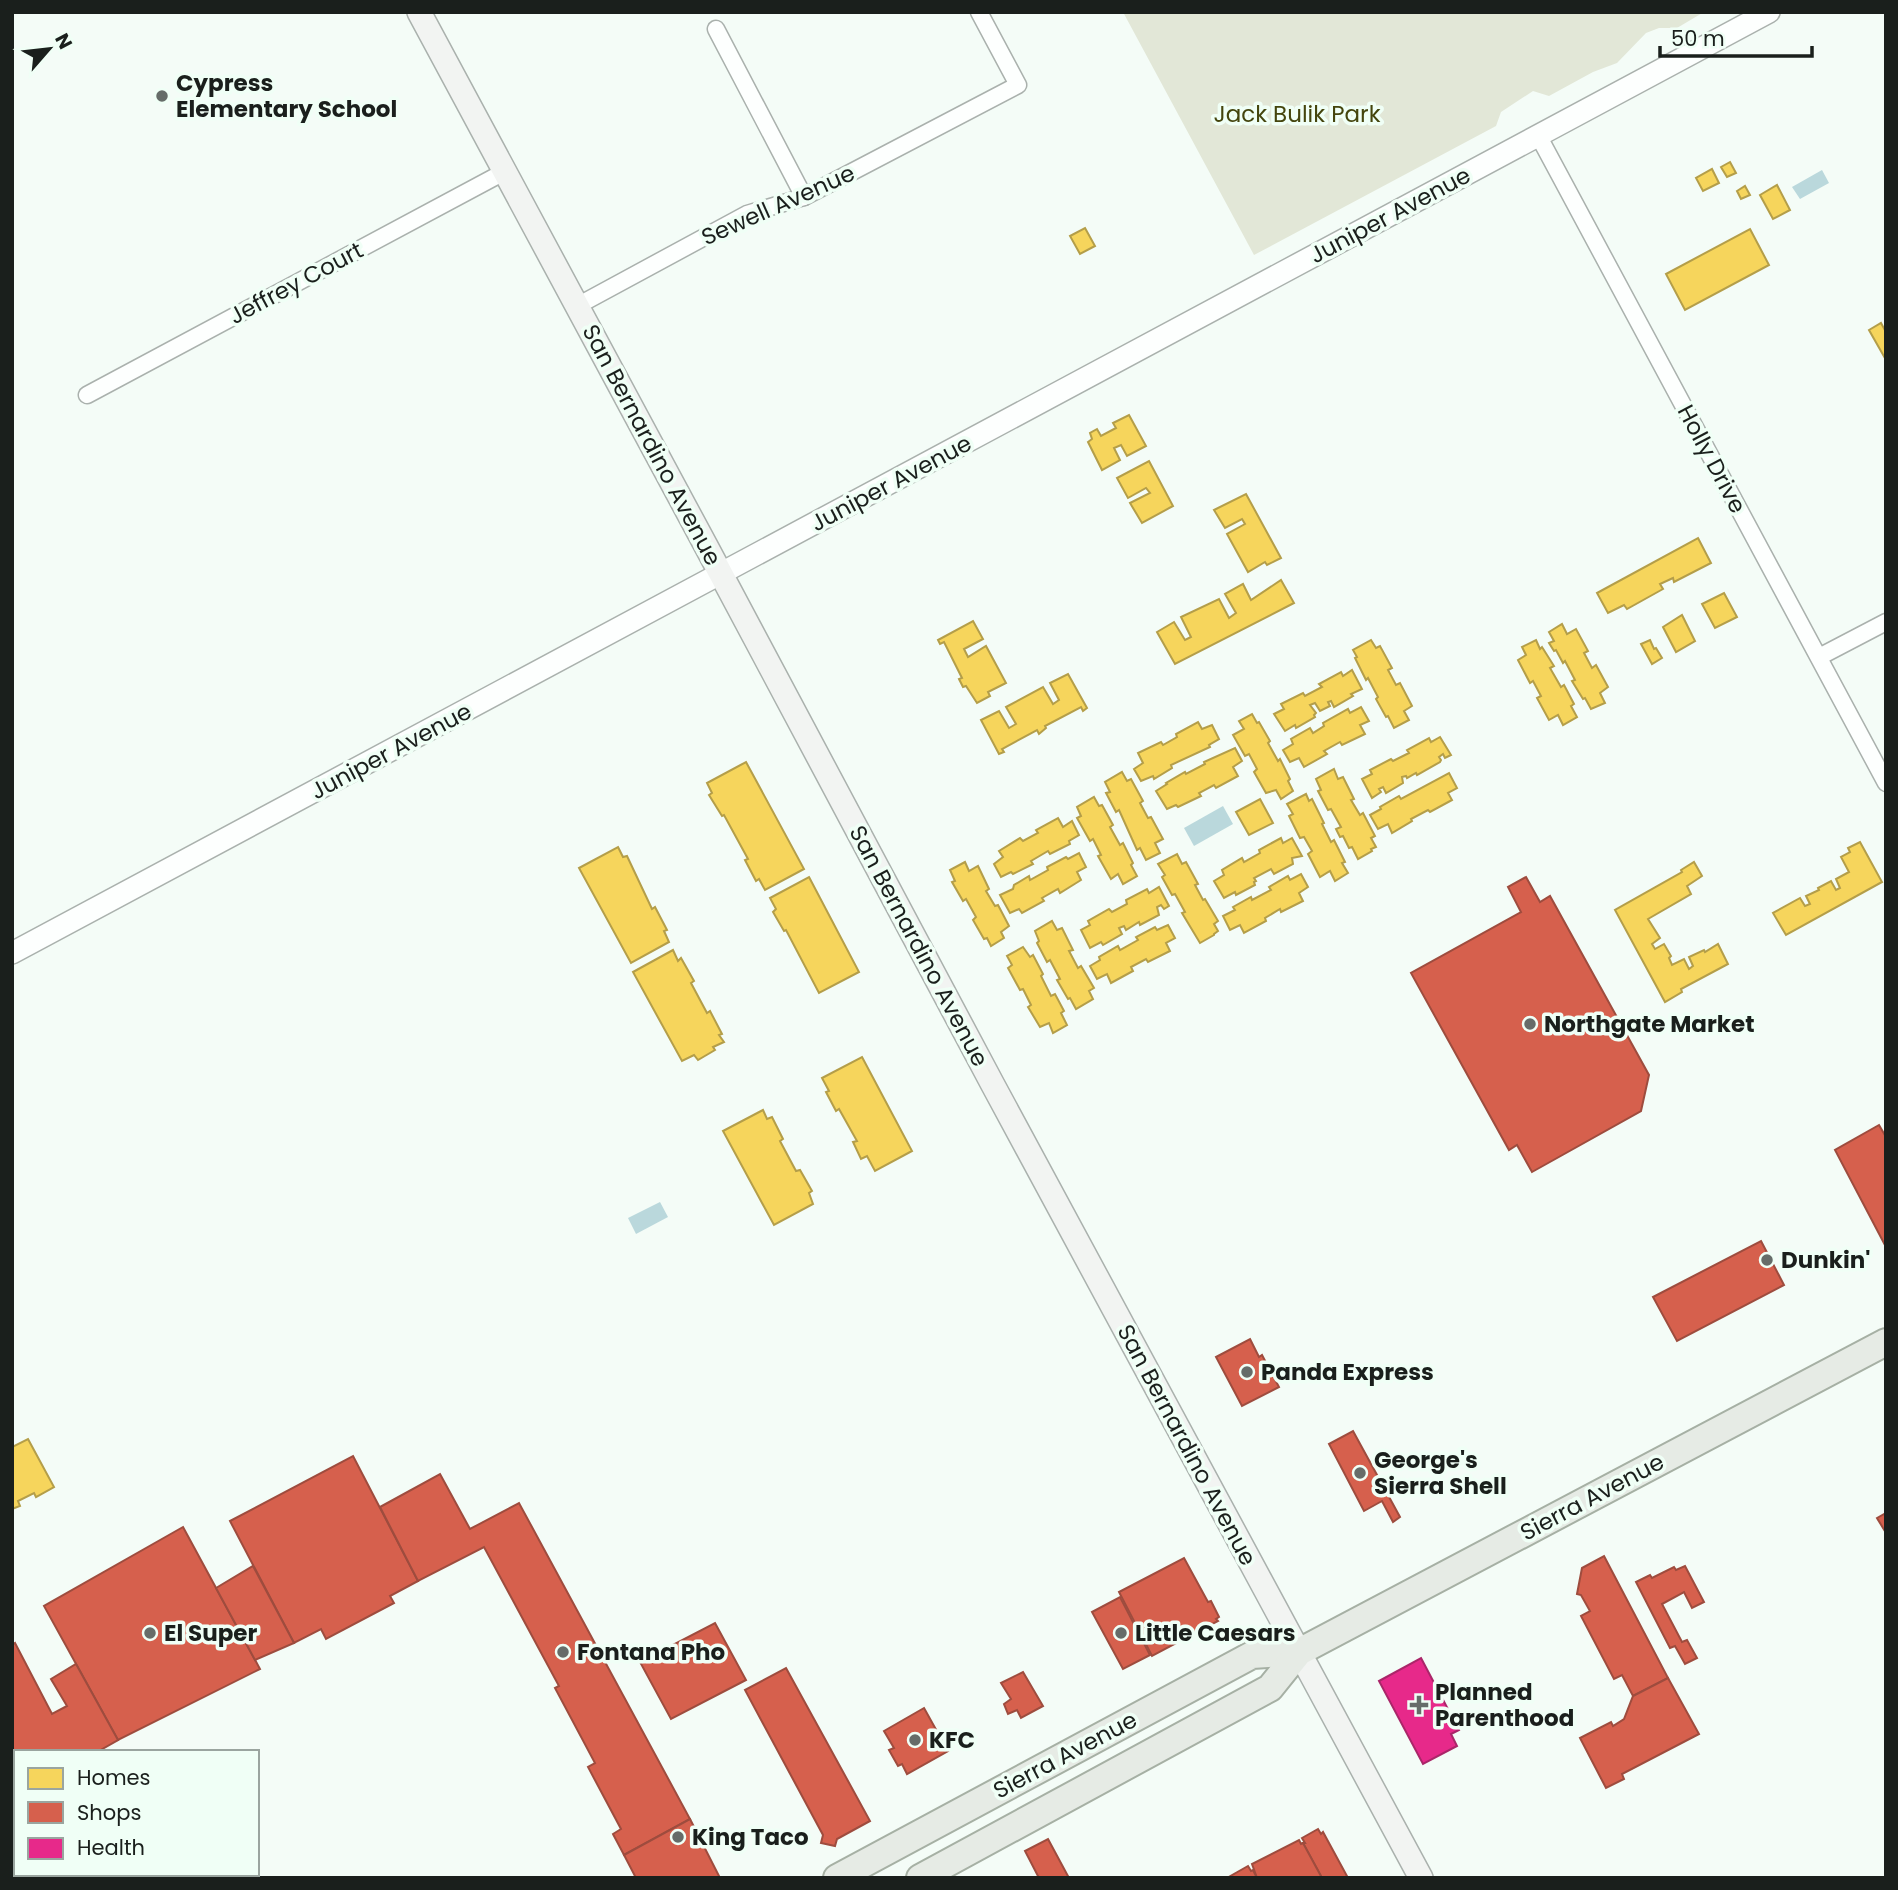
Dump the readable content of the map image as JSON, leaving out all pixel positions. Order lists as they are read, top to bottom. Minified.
{"streets":{"main road":["San Bernardino Avenue","Sierra Avenue"],"street":["Sewell Avenue","Juniper Avenue","Jeffrey Court","Holly Drive"]},"crossings":[["Sewell Avenue","San Bernardino Avenue"],["Juniper Avenue","San Bernardino Avenue"],["Juniper Avenue","Holly Drive"],["Jeffrey Court","San Bernardino Avenue"],["San Bernardino Avenue","Sierra Avenue"]],"parks":["Jack Bulik Park"],"places":{"other":["Cypress Elementary School","Northgate Market","Dunkin'","Panda Express","George's Sierra Shell","El Super","Little Caesars","Fontana Pho","KFC","King Taco"],"health":["Planned Parenthood"]},"legend":["Homes","Shops","Health"],"scale_bar":"50 m","north":"top right"}
